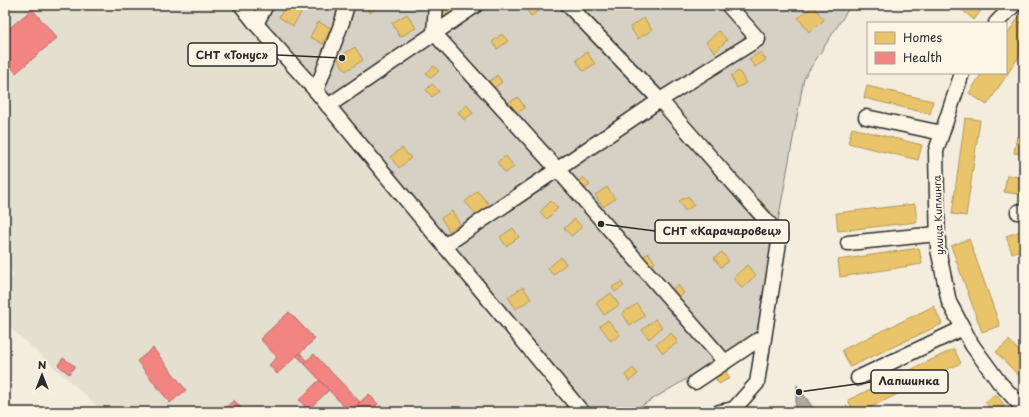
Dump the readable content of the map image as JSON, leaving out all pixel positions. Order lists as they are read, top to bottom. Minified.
{"streets":{"street":["улица Киплинга"]},"places":["СНТ «Тонус»","СНТ «Карачаровец»","Лапшинка"],"legend":["Homes","Health"],"north":"top"}
